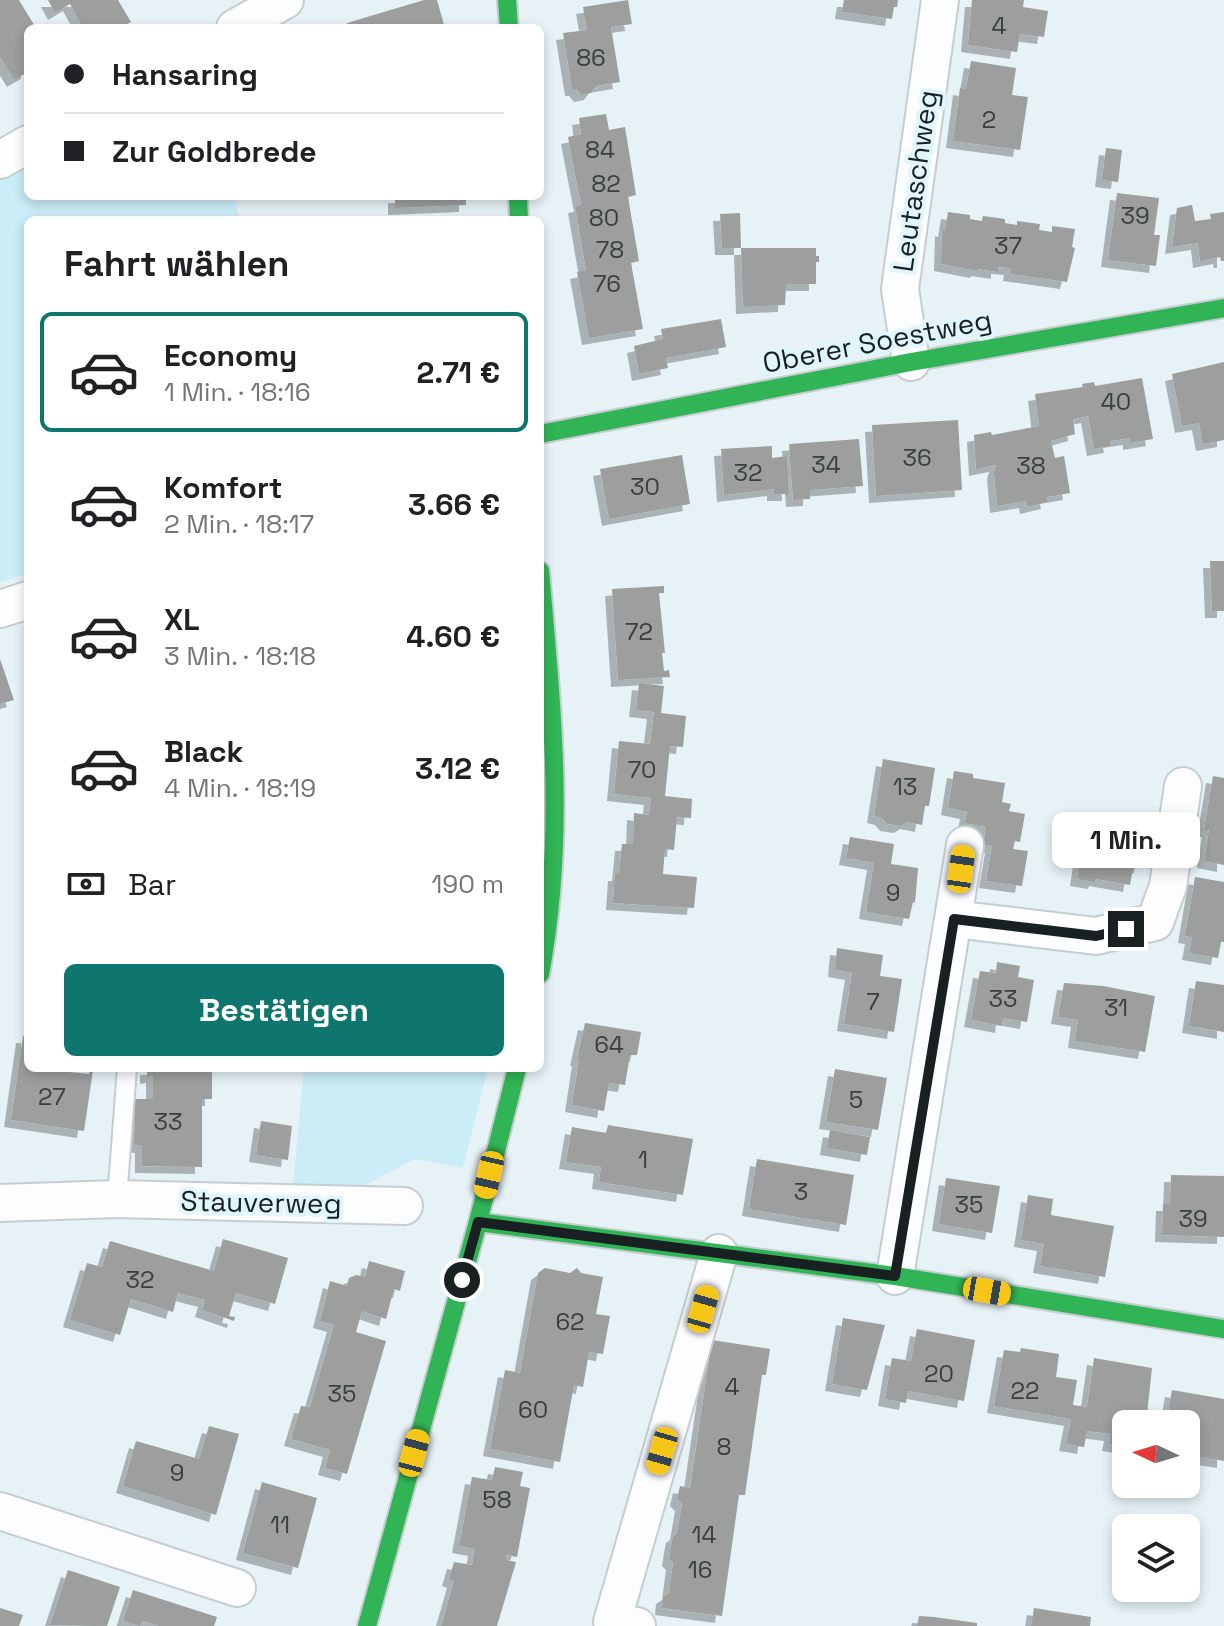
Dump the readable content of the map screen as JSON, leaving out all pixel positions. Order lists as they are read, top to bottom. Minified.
{"streets":{"street":["Leutaschweg","Oberer Soestweg","Stauverweg"]},"crossings":[["Leutaschweg","Oberer Soestweg"]],"house_numbers":["4","86","2","84","82","39","80","37","78","76","40","36","34","38","32","30","72","70","13","9","33","7","31","64","27","5","33","1","3","35","39","32","62","20","4","22","35","60","8","9","58","11","14","16"],"north":"left","page":{"banner":["Hansaring","Zur Goldbrede"],"heading":"Fahrt wählen","list":[{"name":"Economy","note":"1 Min. · 18:16","value":"2.71 €"},{"name":"Komfort","note":"2 Min. · 18:17","value":"3.66 €"},{"name":"XL","note":"3 Min. · 18:18","value":"4.60 €"},{"name":"Black","note":"4 Min. · 18:19","value":"3.12 €"}],"bubble":"1 Min.","pay":["Bar","190 m"],"buttons":"Bestätigen"}}
